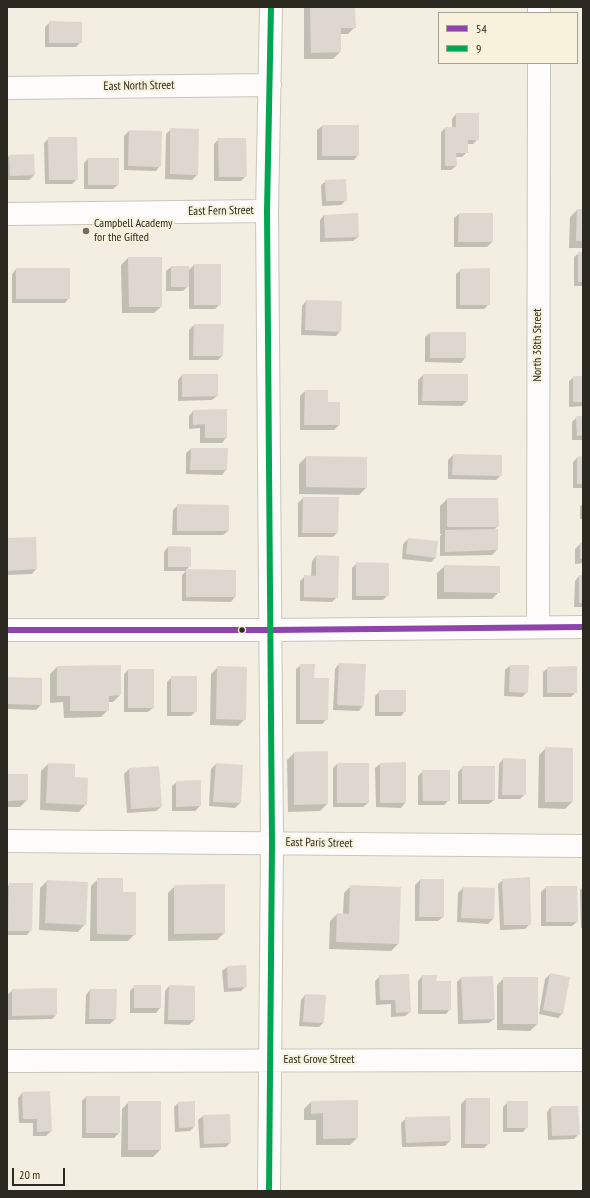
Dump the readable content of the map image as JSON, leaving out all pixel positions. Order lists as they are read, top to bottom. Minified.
{"streets":{"street":["East North Street","East Fern Street","North 38th Street","East Paris Street","East Grove Street"]},"places":["Campbell Academy for the Gifted"],"lines":["transit line 9","transit line 54"],"legend":["54","9"],"scale_bar":"20 m"}
